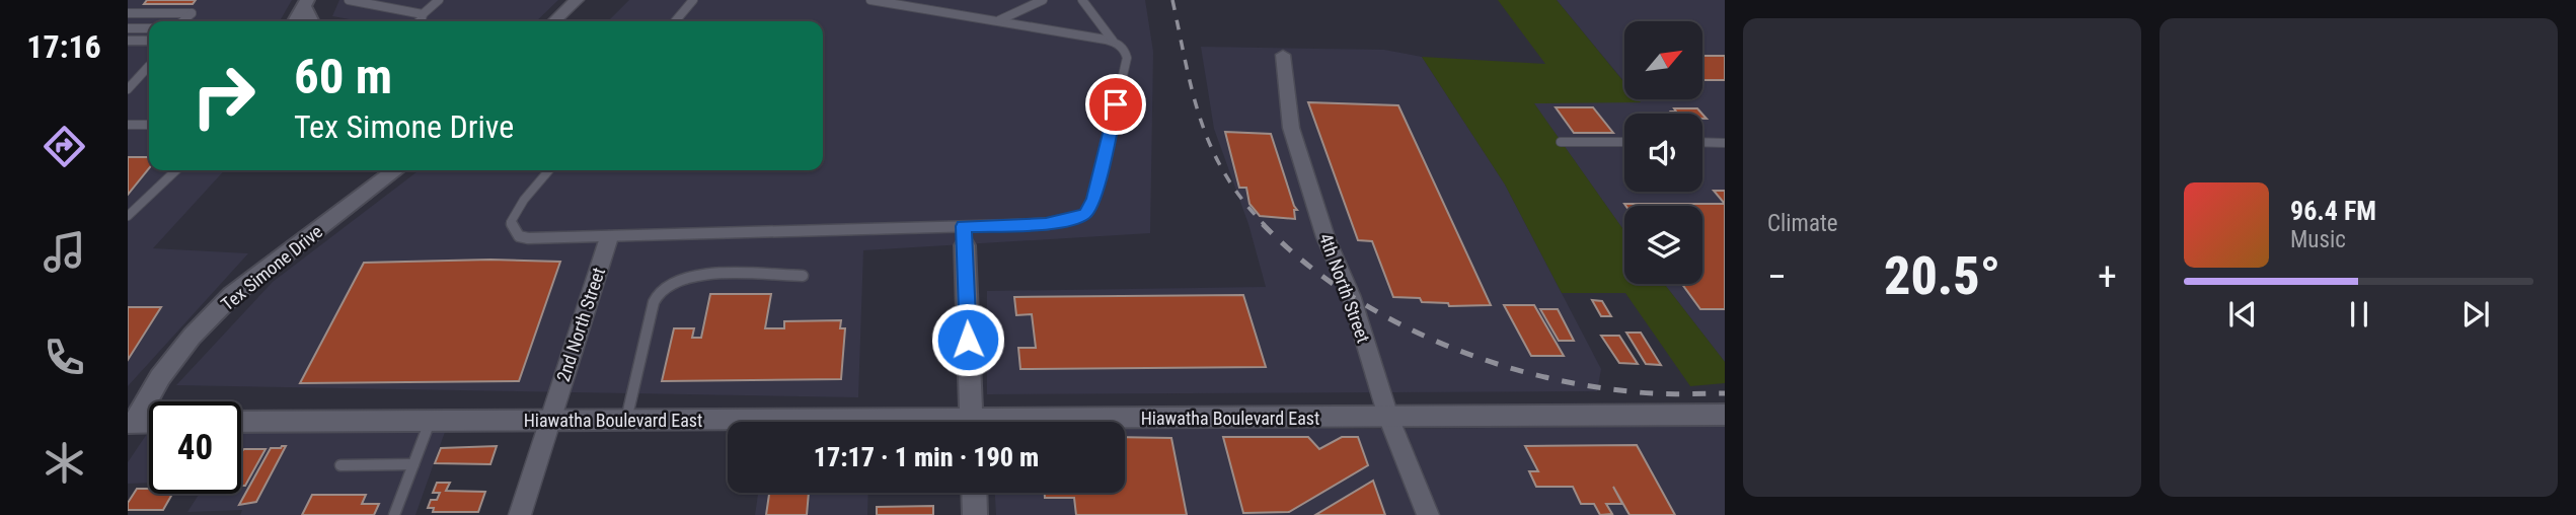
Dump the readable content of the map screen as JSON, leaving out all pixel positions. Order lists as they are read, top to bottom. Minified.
{"streets":{"street":["Tex Simone Drive","4th North Street","2nd North Street","Hiawatha Boulevard East"]},"crossings":[["4th North Street","Hiawatha Boulevard East"],["2nd North Street","Hiawatha Boulevard East"]],"north":"top right","page":{"tabs":"17:16","tile":"Climate","turn":["60 m","Tex Simone Drive"],"song":["96.4 FM","Music"],"heat":["−","20.5°","+"],"limit":"40","trip":"17:17 · 1 min · 190 m"}}
